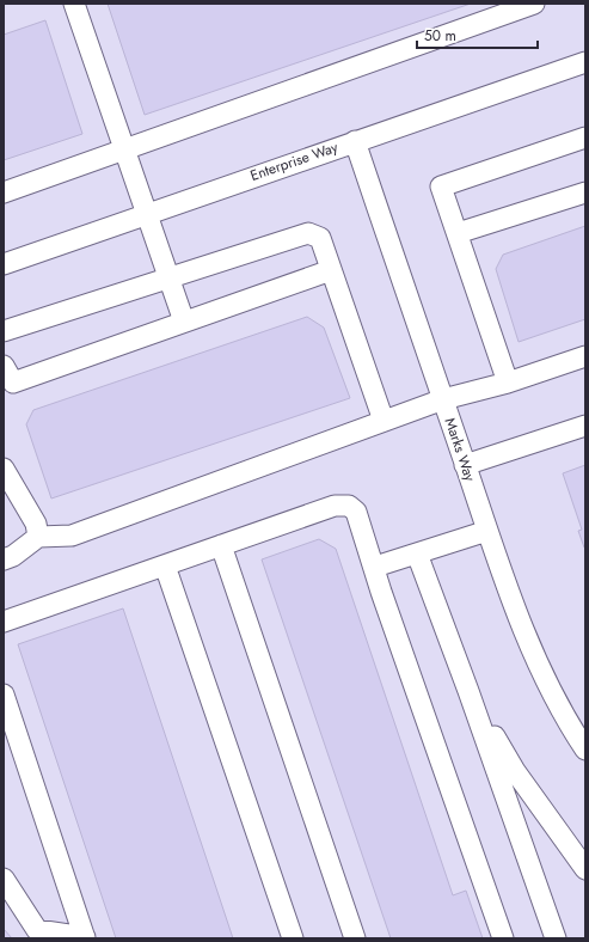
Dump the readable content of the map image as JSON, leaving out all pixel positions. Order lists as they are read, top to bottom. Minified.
{"streets":{"street":["Enterprise Way","Marks Way"]},"crossings":[["Enterprise Way","Marks Way"]],"scale_bar":"50 m"}
